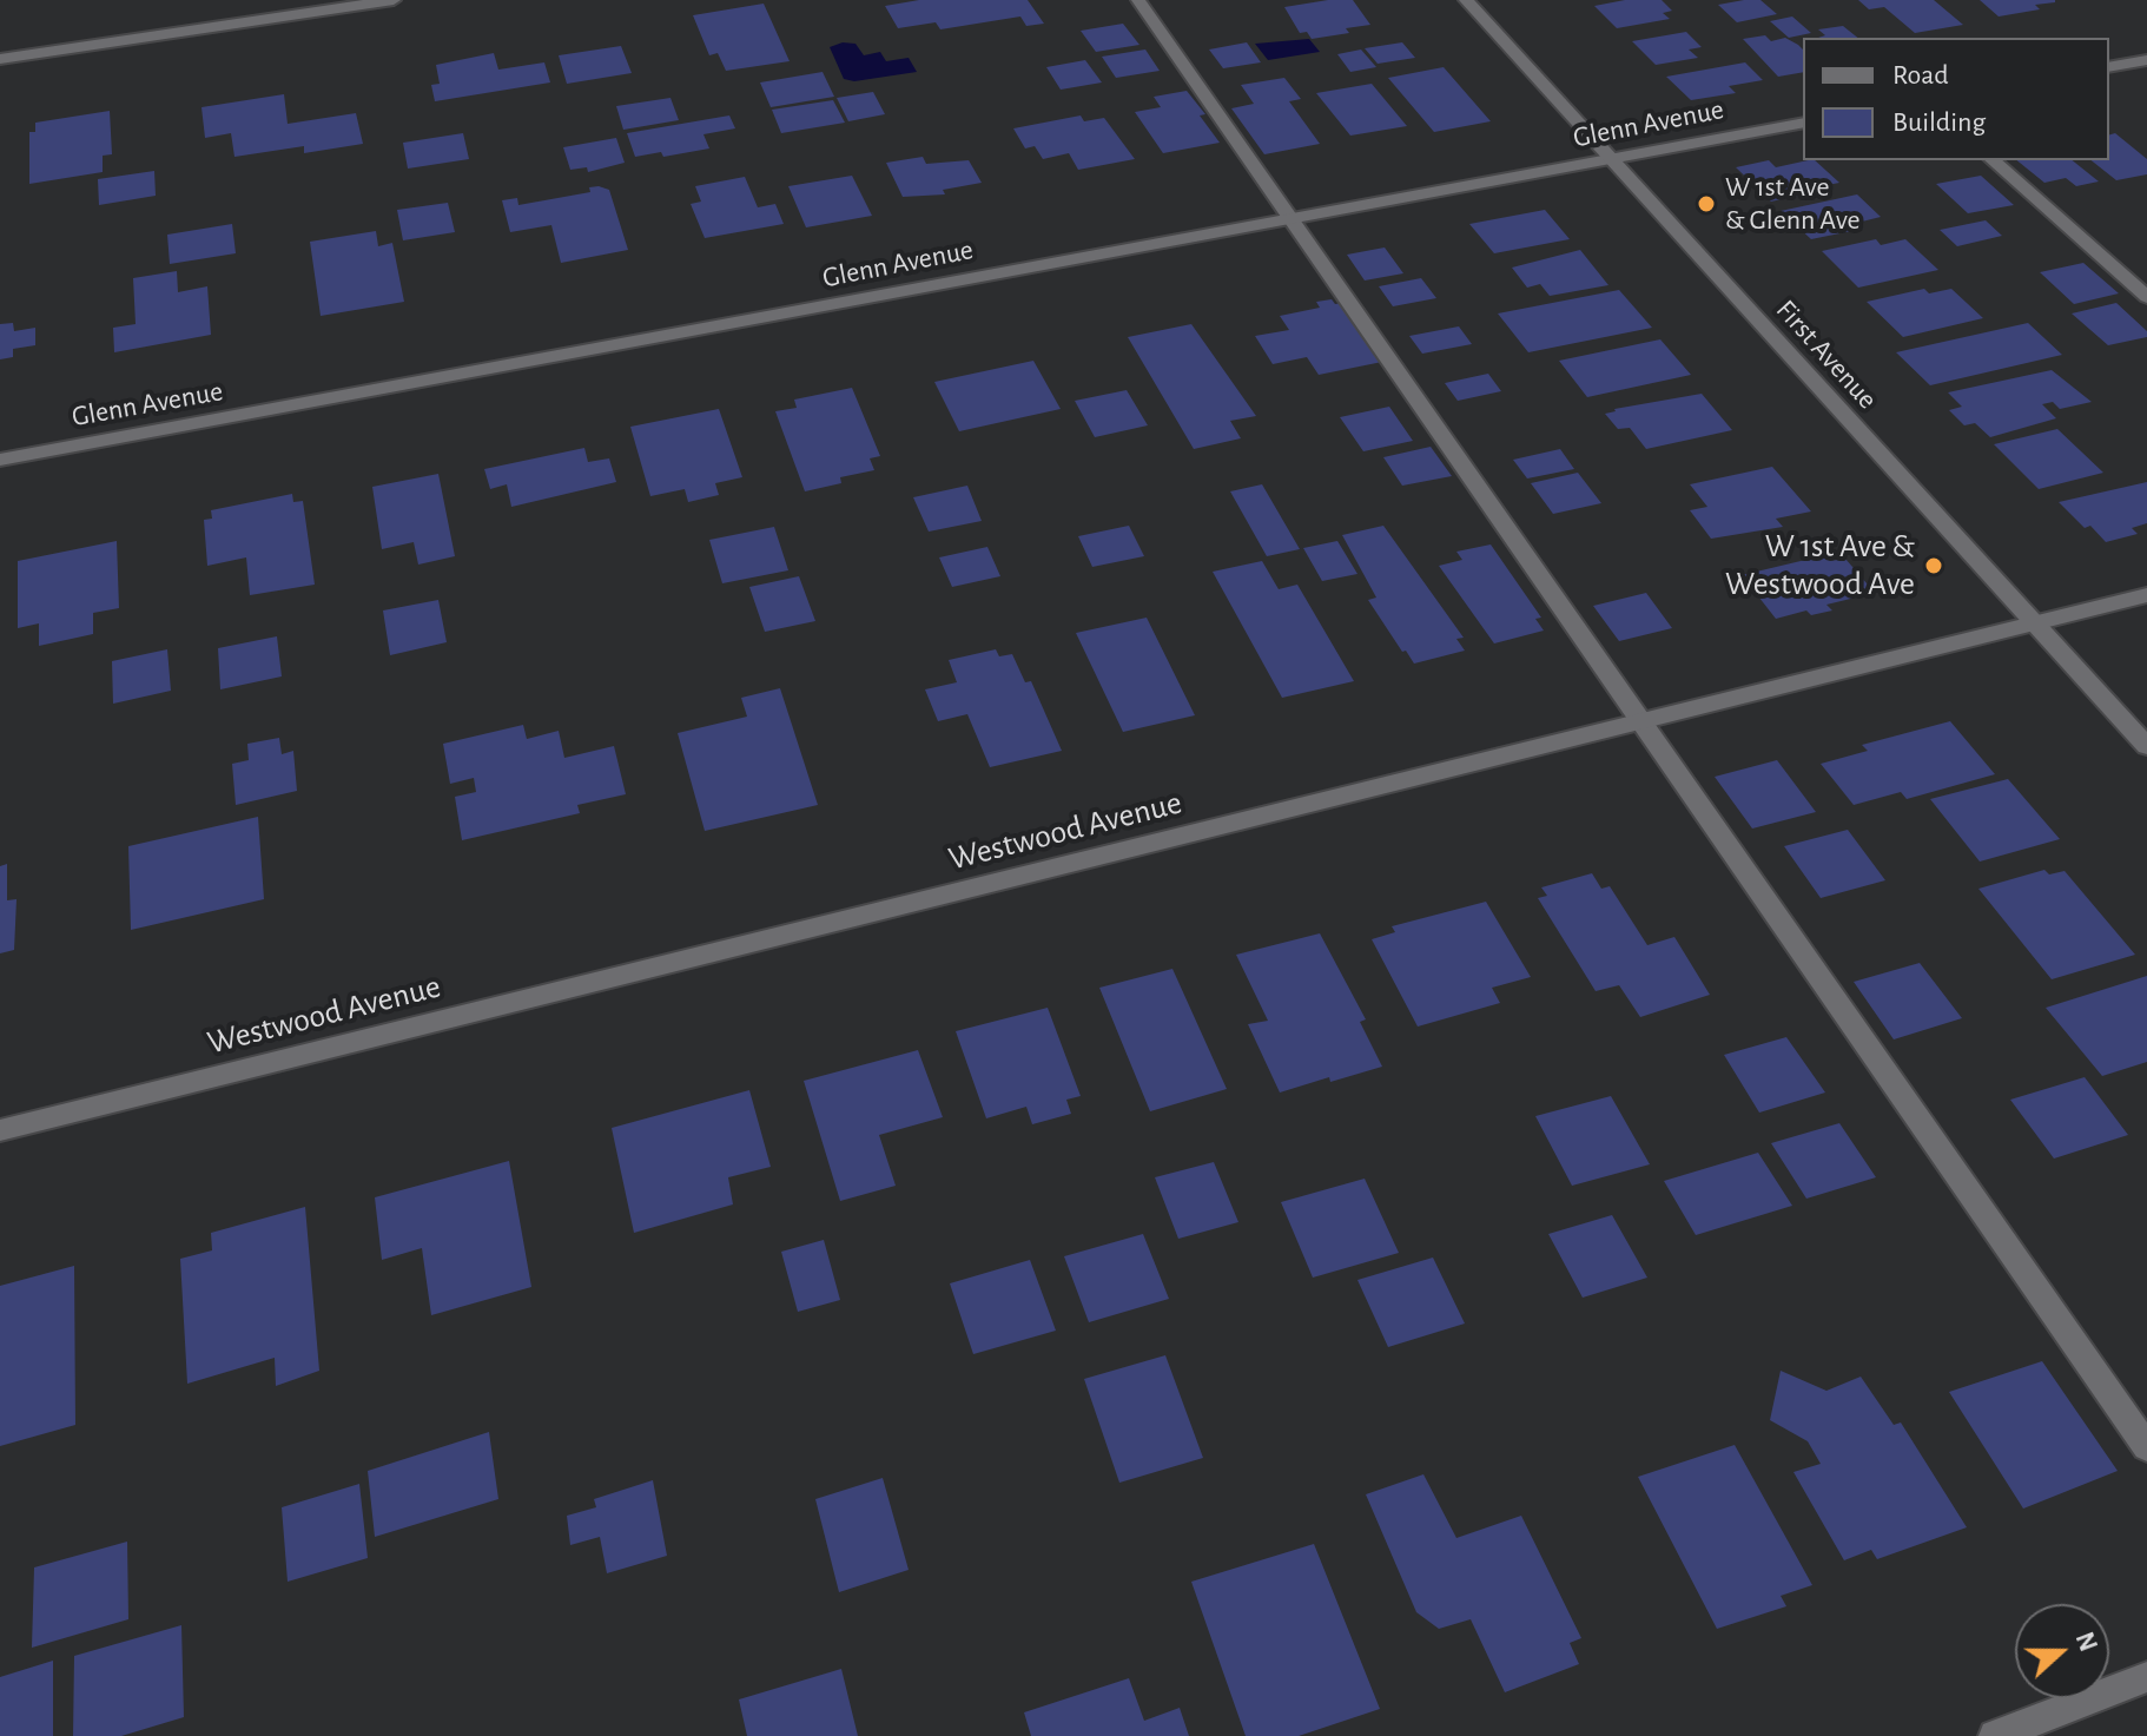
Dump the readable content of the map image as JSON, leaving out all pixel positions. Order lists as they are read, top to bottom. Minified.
{"streets":{"street":["Glenn Avenue","First Avenue","Westwood Avenue"]},"crossings":[["Glenn Avenue","First Avenue"],["First Avenue","Westwood Avenue"]],"places":["W 1st Ave & Glenn Ave","W 1st Ave & Westwood Ave"],"legend":["Road","Building"],"north":"right"}
